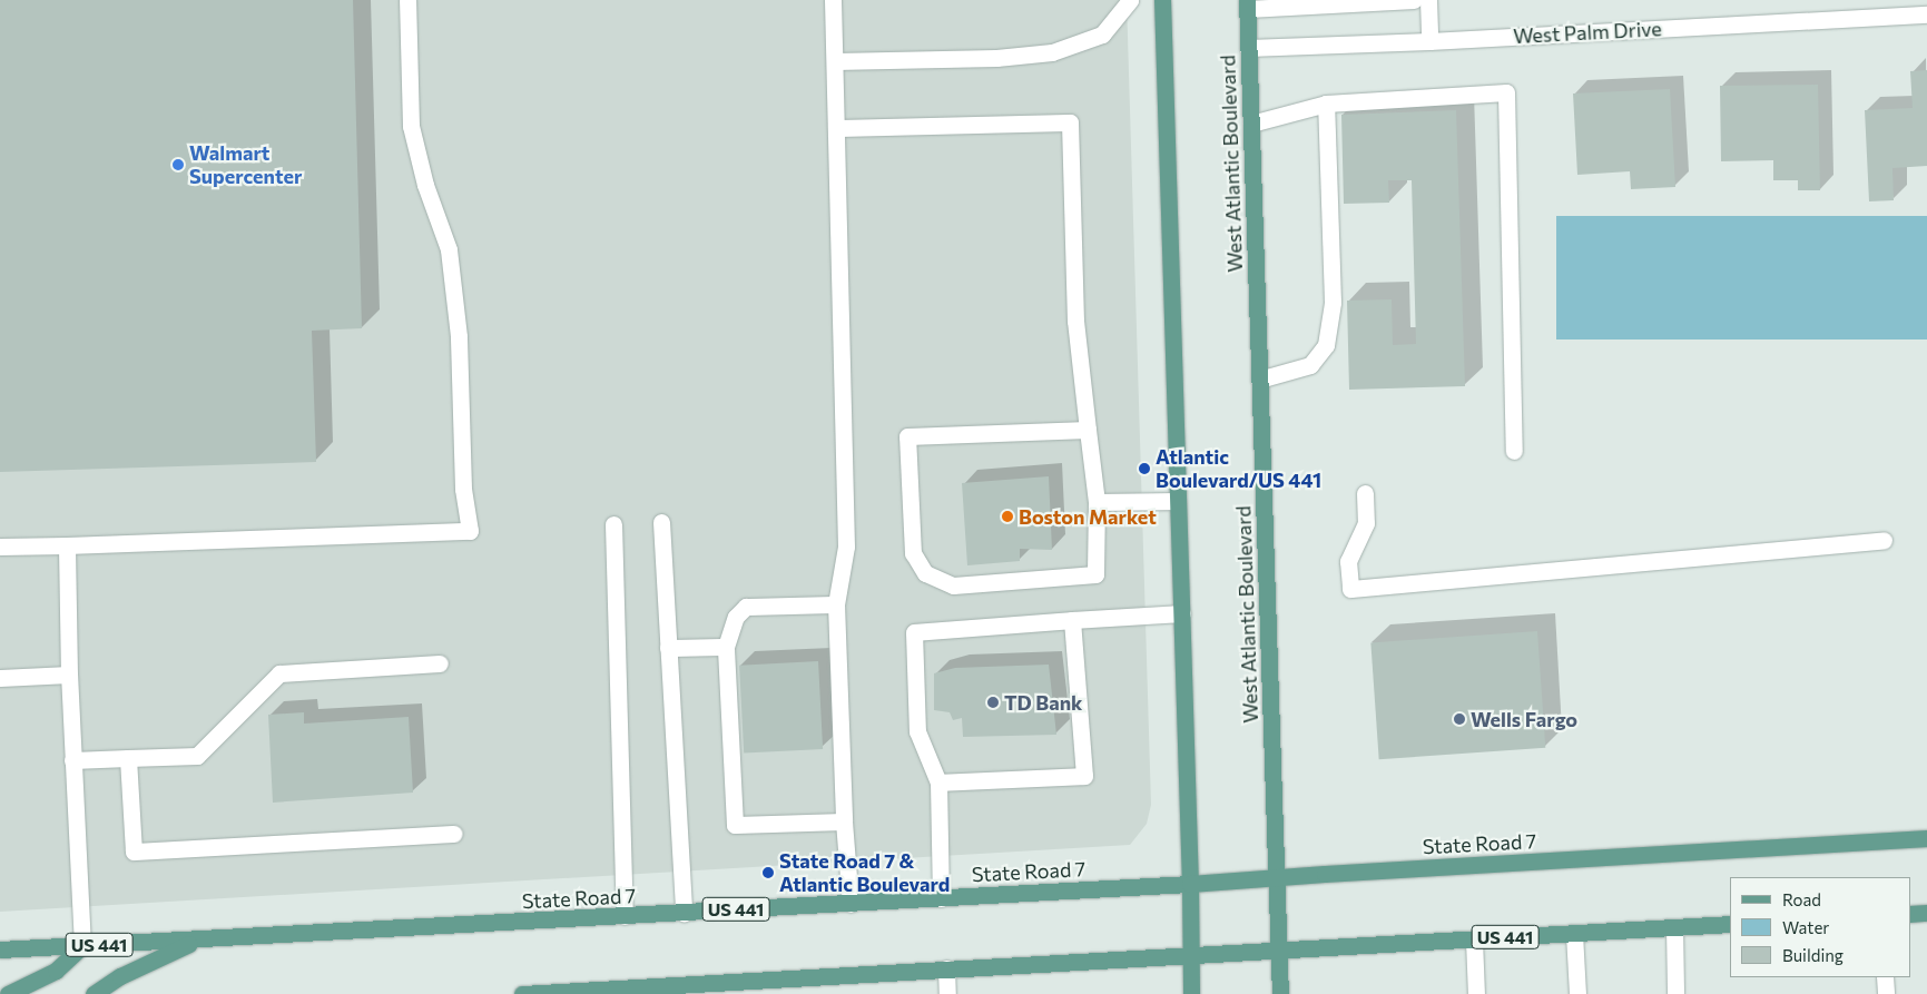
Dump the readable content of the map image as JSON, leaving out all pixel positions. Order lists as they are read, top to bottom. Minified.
{"streets":{"main road":["West Atlantic Boulevard","State Road 7","US 441"],"street":["West Palm Drive"]},"crossings":[["West Palm Drive","West Atlantic Boulevard"],["West Atlantic Boulevard","State Road 7"],["West Atlantic Boulevard","US 441"]],"places":["Walmart Supercenter","Atlantic Boulevard/US 441","Boston Market","TD Bank","Wells Fargo","State Road 7 & Atlantic Boulevard"],"legend":["Road","Water","Building"]}
